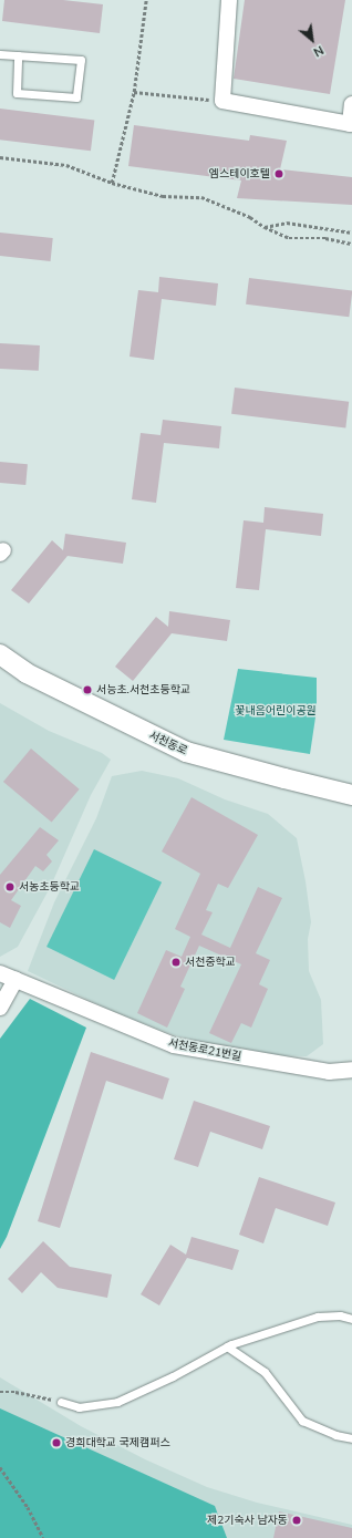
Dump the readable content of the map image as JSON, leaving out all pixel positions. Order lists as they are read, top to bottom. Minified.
{"streets":{"street":["서천동로","서천동로21번길"]},"parks":["꽃내음어린이공원"],"places":["엠스테이호텔","서능초.서천초등학교","서농초등학교","서천중학교","경희대학교 국제캠퍼스","제2기숙사 남자동"],"north":"bottom right"}
